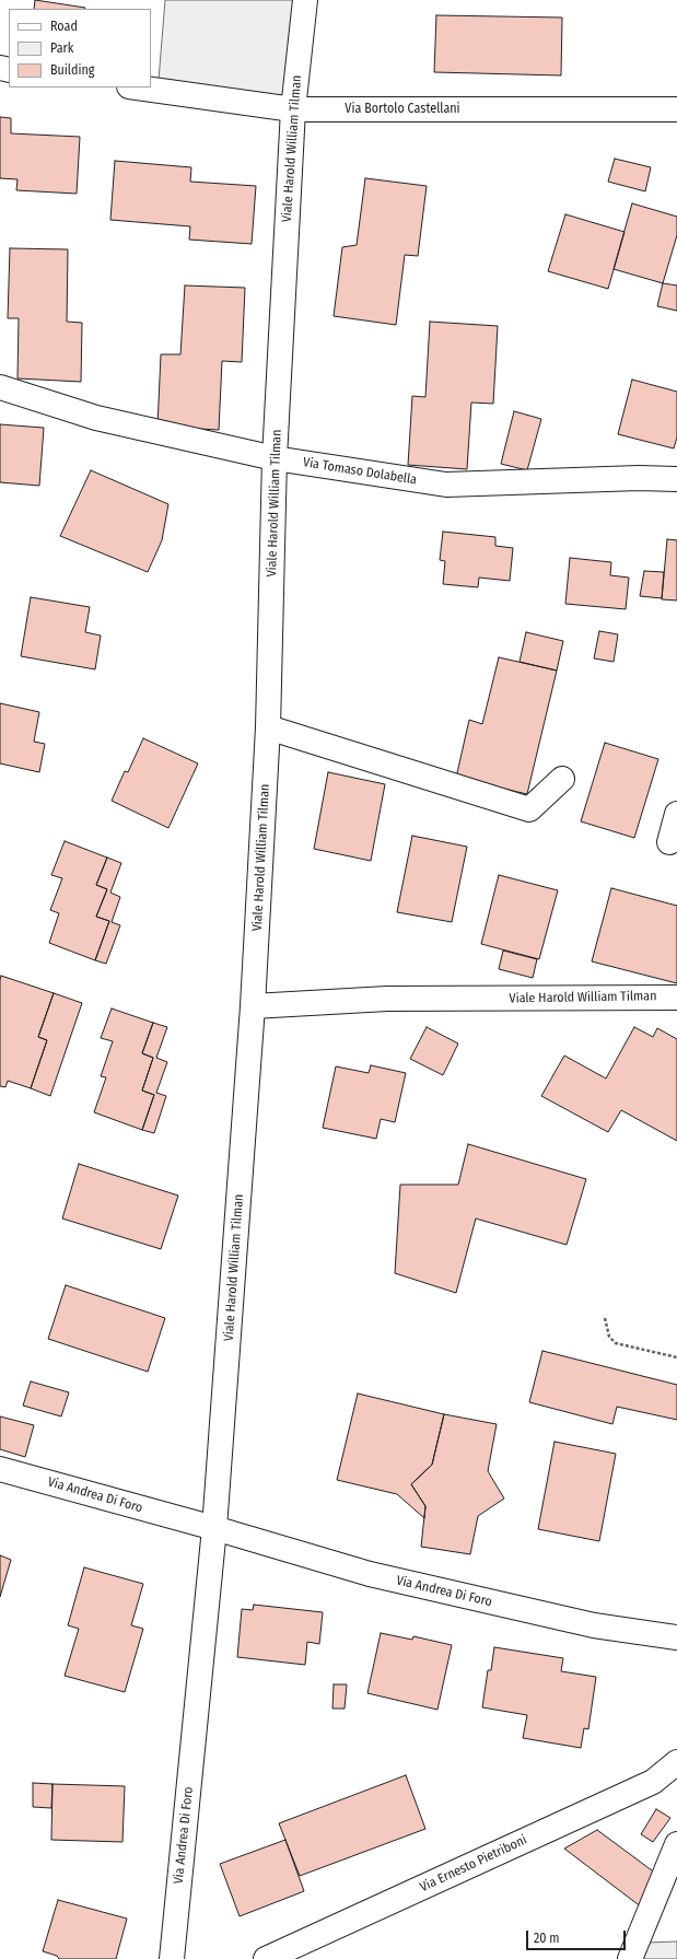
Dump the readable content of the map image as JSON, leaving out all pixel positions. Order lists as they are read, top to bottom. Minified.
{"streets":{"street":["Via Bortolo Castellani","Viale Harold William Tilman","Via Tomaso Dolabella","Via Andrea Di Foro","Via Ernesto Pietriboni"]},"crossings":[["Via Bortolo Castellani","Viale Harold William Tilman"],["Viale Harold William Tilman","Via Tomaso Dolabella"],["Viale Harold William Tilman","Via Andrea Di Foro"]],"legend":["Road","Park","Building"],"scale_bar":"20 m"}
